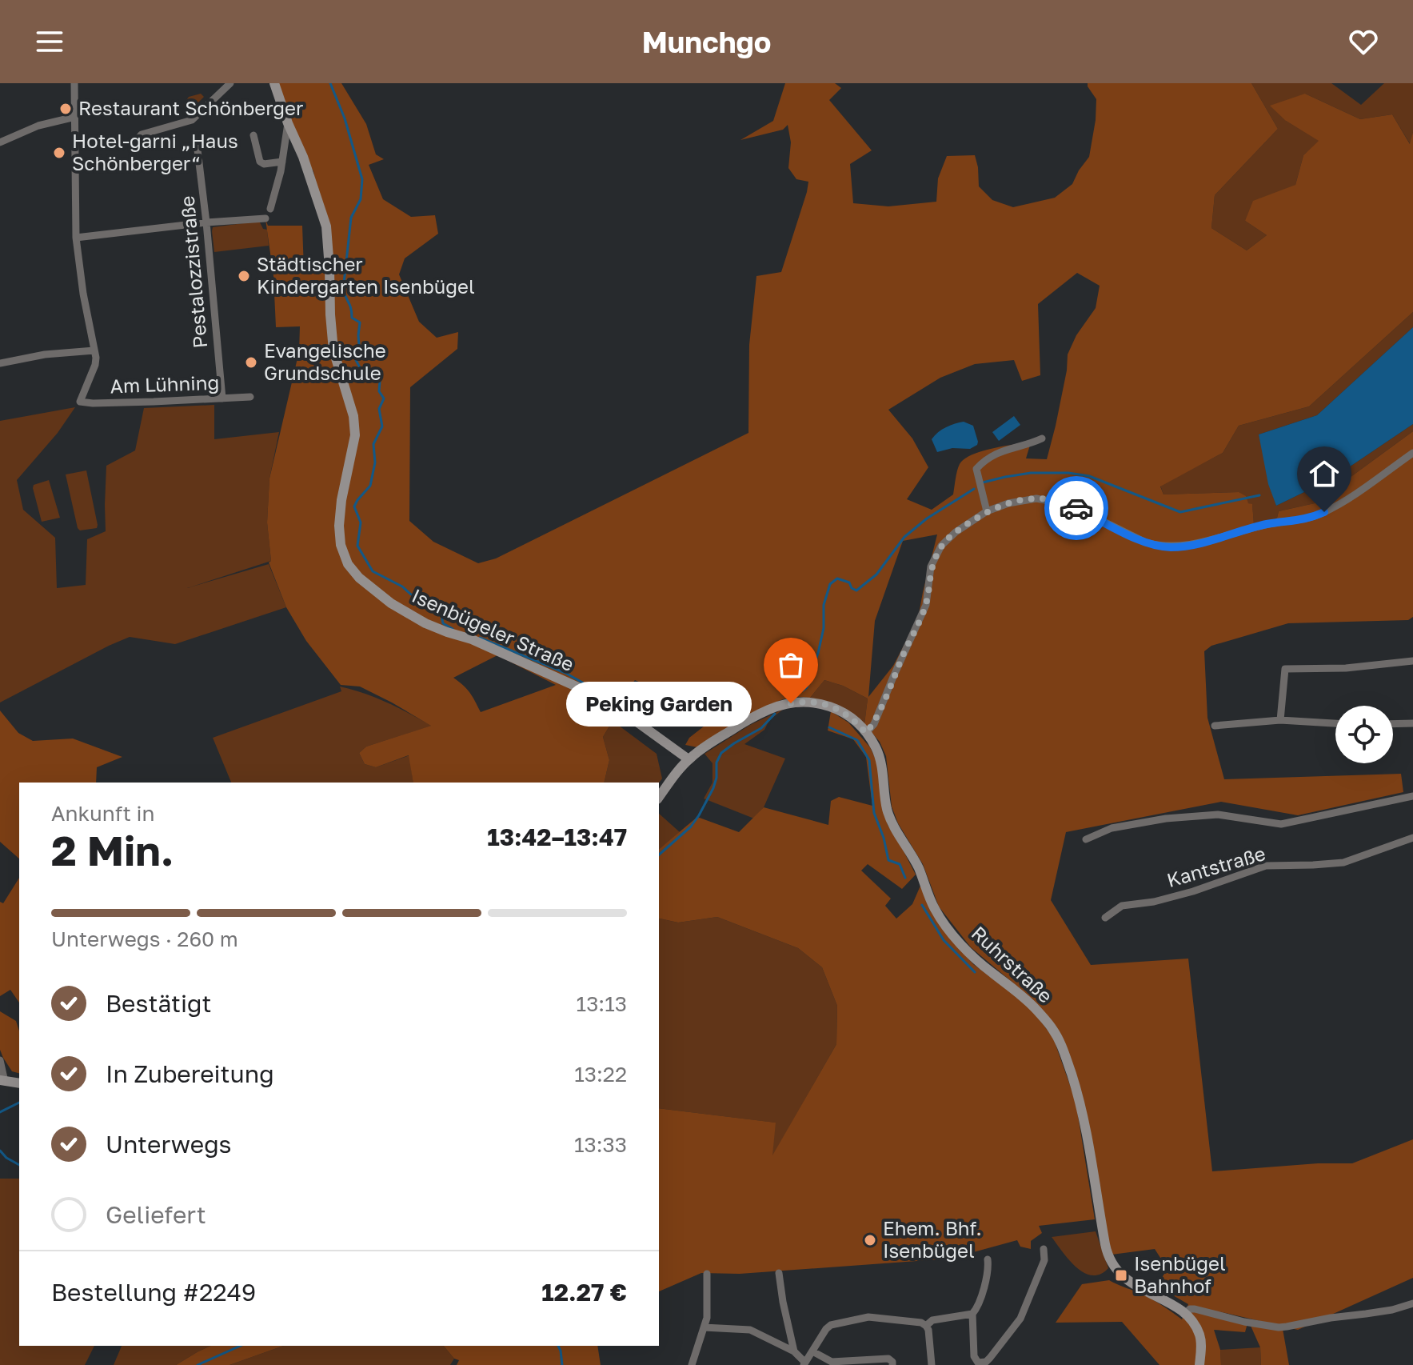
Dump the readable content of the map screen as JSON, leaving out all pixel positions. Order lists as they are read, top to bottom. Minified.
{"streets":{"main road":["Isenbügeler Straße","Ruhrstraße"],"street":["Pestalozzistraße","Am Lühning","Kantstraße"]},"crossings":[["Pestalozzistraße","Am Lühning"],["Isenbügeler Straße","Ruhrstraße"]],"places":{"other":["Restaurant Schönberger","Hotel-garni „Haus Schönberger“","Städtischer Kindergarten Isenbügel","Evangelische Grundschule","Peking Garden","Ehem. Bhf. Isenbügel"],"transit":["Isenbügel Bahnhof"]},"page":{"header":"Munchgo","bubble":"Peking Garden","heading":["2 Min.","Ankunft in","13:42–13:47"],"panel":["Bestellung #2249","12.27 €"],"bar":"Unterwegs · 260 m","list":[["Bestätigt","13:13"],["In Zubereitung","13:22"],["Unterwegs","13:33"],"Geliefert"]}}
